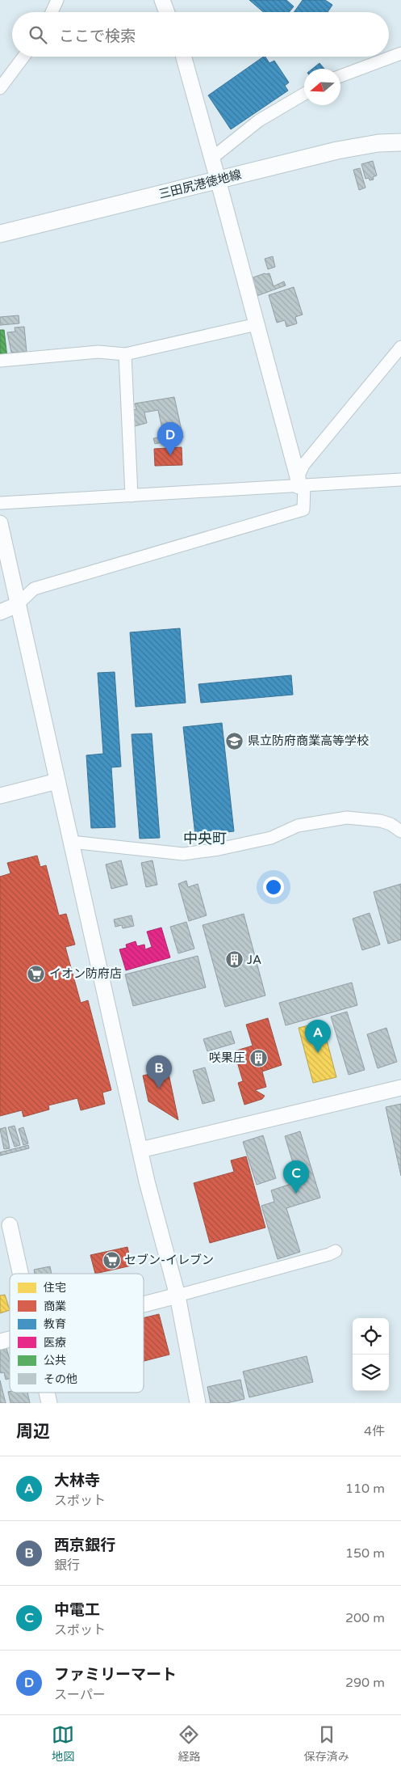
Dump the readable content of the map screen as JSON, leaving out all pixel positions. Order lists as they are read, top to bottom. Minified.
{"streets":{"main road":["三田尻港徳地線"]},"districts":["中央町"],"places":{"school or university":["県立防府商業高等学校"],"building":["JA","咲果圧"],"supermarket":["イオン防府店","セブン-イレブン"]},"legend":["住宅","商業","教育","医療","公共","その他"],"north":"left","page":{"search":"ここで検索","pins":["D","A","B","C"],"heading":["周辺","4件"],"list":[{"mark":"A","name":"大林寺","note":"スポット","value":"110 m"},{"mark":"B","name":"西京銀行","note":"銀行","value":"150 m"},{"mark":"C","name":"中電工","note":"スポット","value":"200 m"},{"mark":"D","name":"ファミリーマート","note":"スーパー","value":"290 m"}],"nav":["地図","経路","保存済み"]}}
